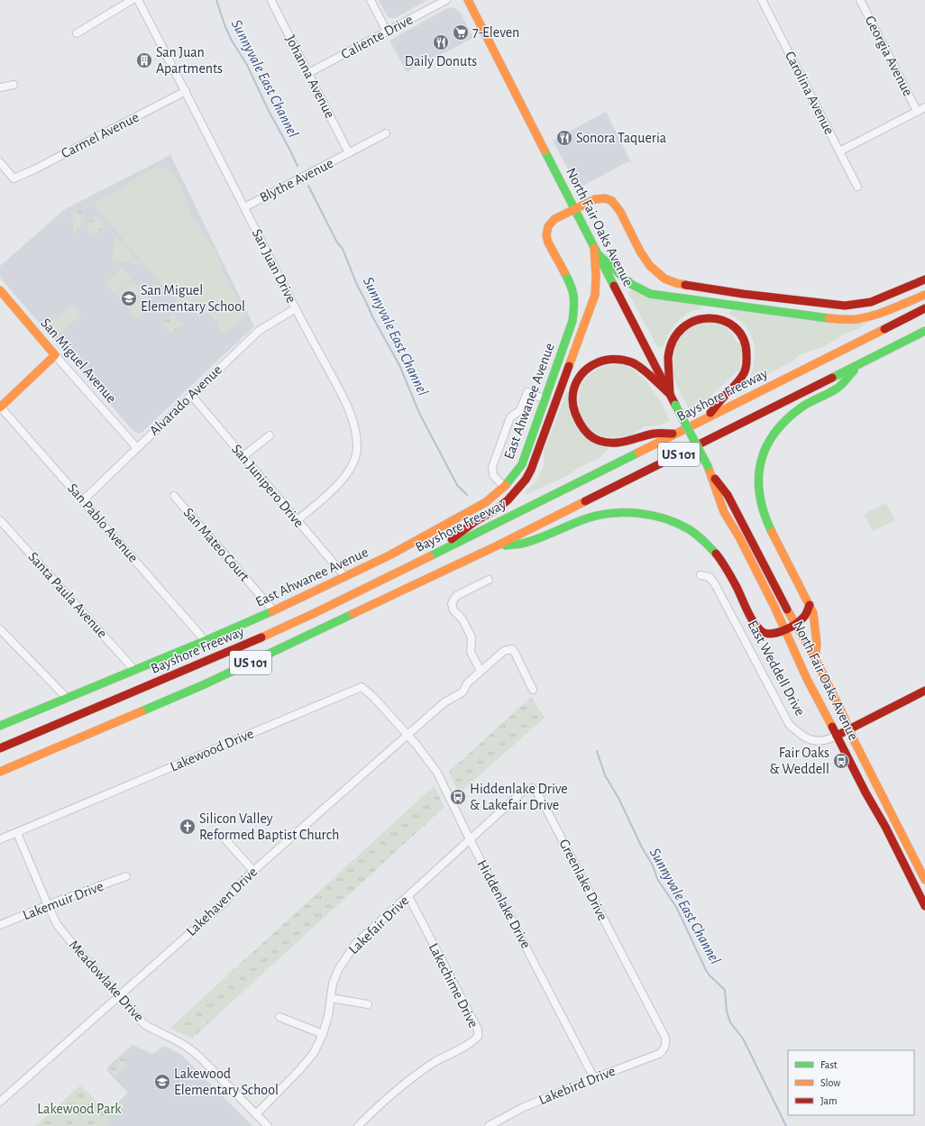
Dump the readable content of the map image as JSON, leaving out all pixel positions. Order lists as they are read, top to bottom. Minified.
{"streets":{"main road":["North Fair Oaks Avenue","San Miguel Avenue","Bayshore Freeway","East Ahwanee Avenue","US 101","East Weddell Drive"],"street":["Caliente Drive","Georgia Avenue","Johanna Avenue","Carolina Avenue","Carmel Avenue","Blythe Avenue","San Juan Drive","Alvarado Avenue","San Junipero Drive","San Pablo Avenue","San Mateo Court","Santa Paula Avenue","Lakewood Drive","Greenlake Drive","Lakemuir Drive","Lakehaven Drive","Hiddenlake Drive","Lakefair Drive","Meadowlake Drive","Lakechime Drive","Lakebird Drive"]},"crossings":[["Caliente Drive","Johanna Avenue"],["Johanna Avenue","Blythe Avenue"],["Carmel Avenue","San Juan Drive"],["Blythe Avenue","San Juan Drive"],["North Fair Oaks Avenue","East Ahwanee Avenue"],["North Fair Oaks Avenue","East Weddell Drive"],["San Juan Drive","Alvarado Avenue"],["San Juan Drive","San Junipero Drive"],["San Miguel Avenue","Alvarado Avenue"],["Alvarado Avenue","San Junipero Drive"],["Alvarado Avenue","San Pablo Avenue"],["East Ahwanee Avenue","San Junipero Drive"],["East Ahwanee Avenue","San Pablo Avenue"],["East Ahwanee Avenue","San Mateo Court"],["East Ahwanee Avenue","Santa Paula Avenue"],["Lakewood Drive","Lakehaven Drive"],["Lakewood Drive","Hiddenlake Drive"],["Lakewood Drive","Meadowlake Drive"],["Greenlake Drive","Hiddenlake Drive"],["Greenlake Drive","Lakefair Drive"],["Greenlake Drive","Lakebird Drive"],["Lakemuir Drive","Meadowlake Drive"],["Lakehaven Drive","Hiddenlake Drive"],["Lakehaven Drive","Meadowlake Drive"],["Hiddenlake Drive","Lakefair Drive"],["Hiddenlake Drive","Lakebird Drive"],["Lakefair Drive","Meadowlake Drive"],["Lakefair Drive","Lakechime Drive"]],"water":["Sunnyvale East Channel"],"parks":["Lakewood Park"],"places":{"supermarket":["7-Eleven"],"restaurant":["Daily Donuts","Sonora Taqueria"],"building":["San Juan Apartments"],"school or university":["San Miguel Elementary School","Lakewood Elementary School"],"bus stop":["Fair Oaks & Weddell","Hiddenlake Drive & Lakefair Drive"],"church":["Silicon Valley Reformed Baptist Church"]},"legend":["Fast","Slow","Jam"]}
